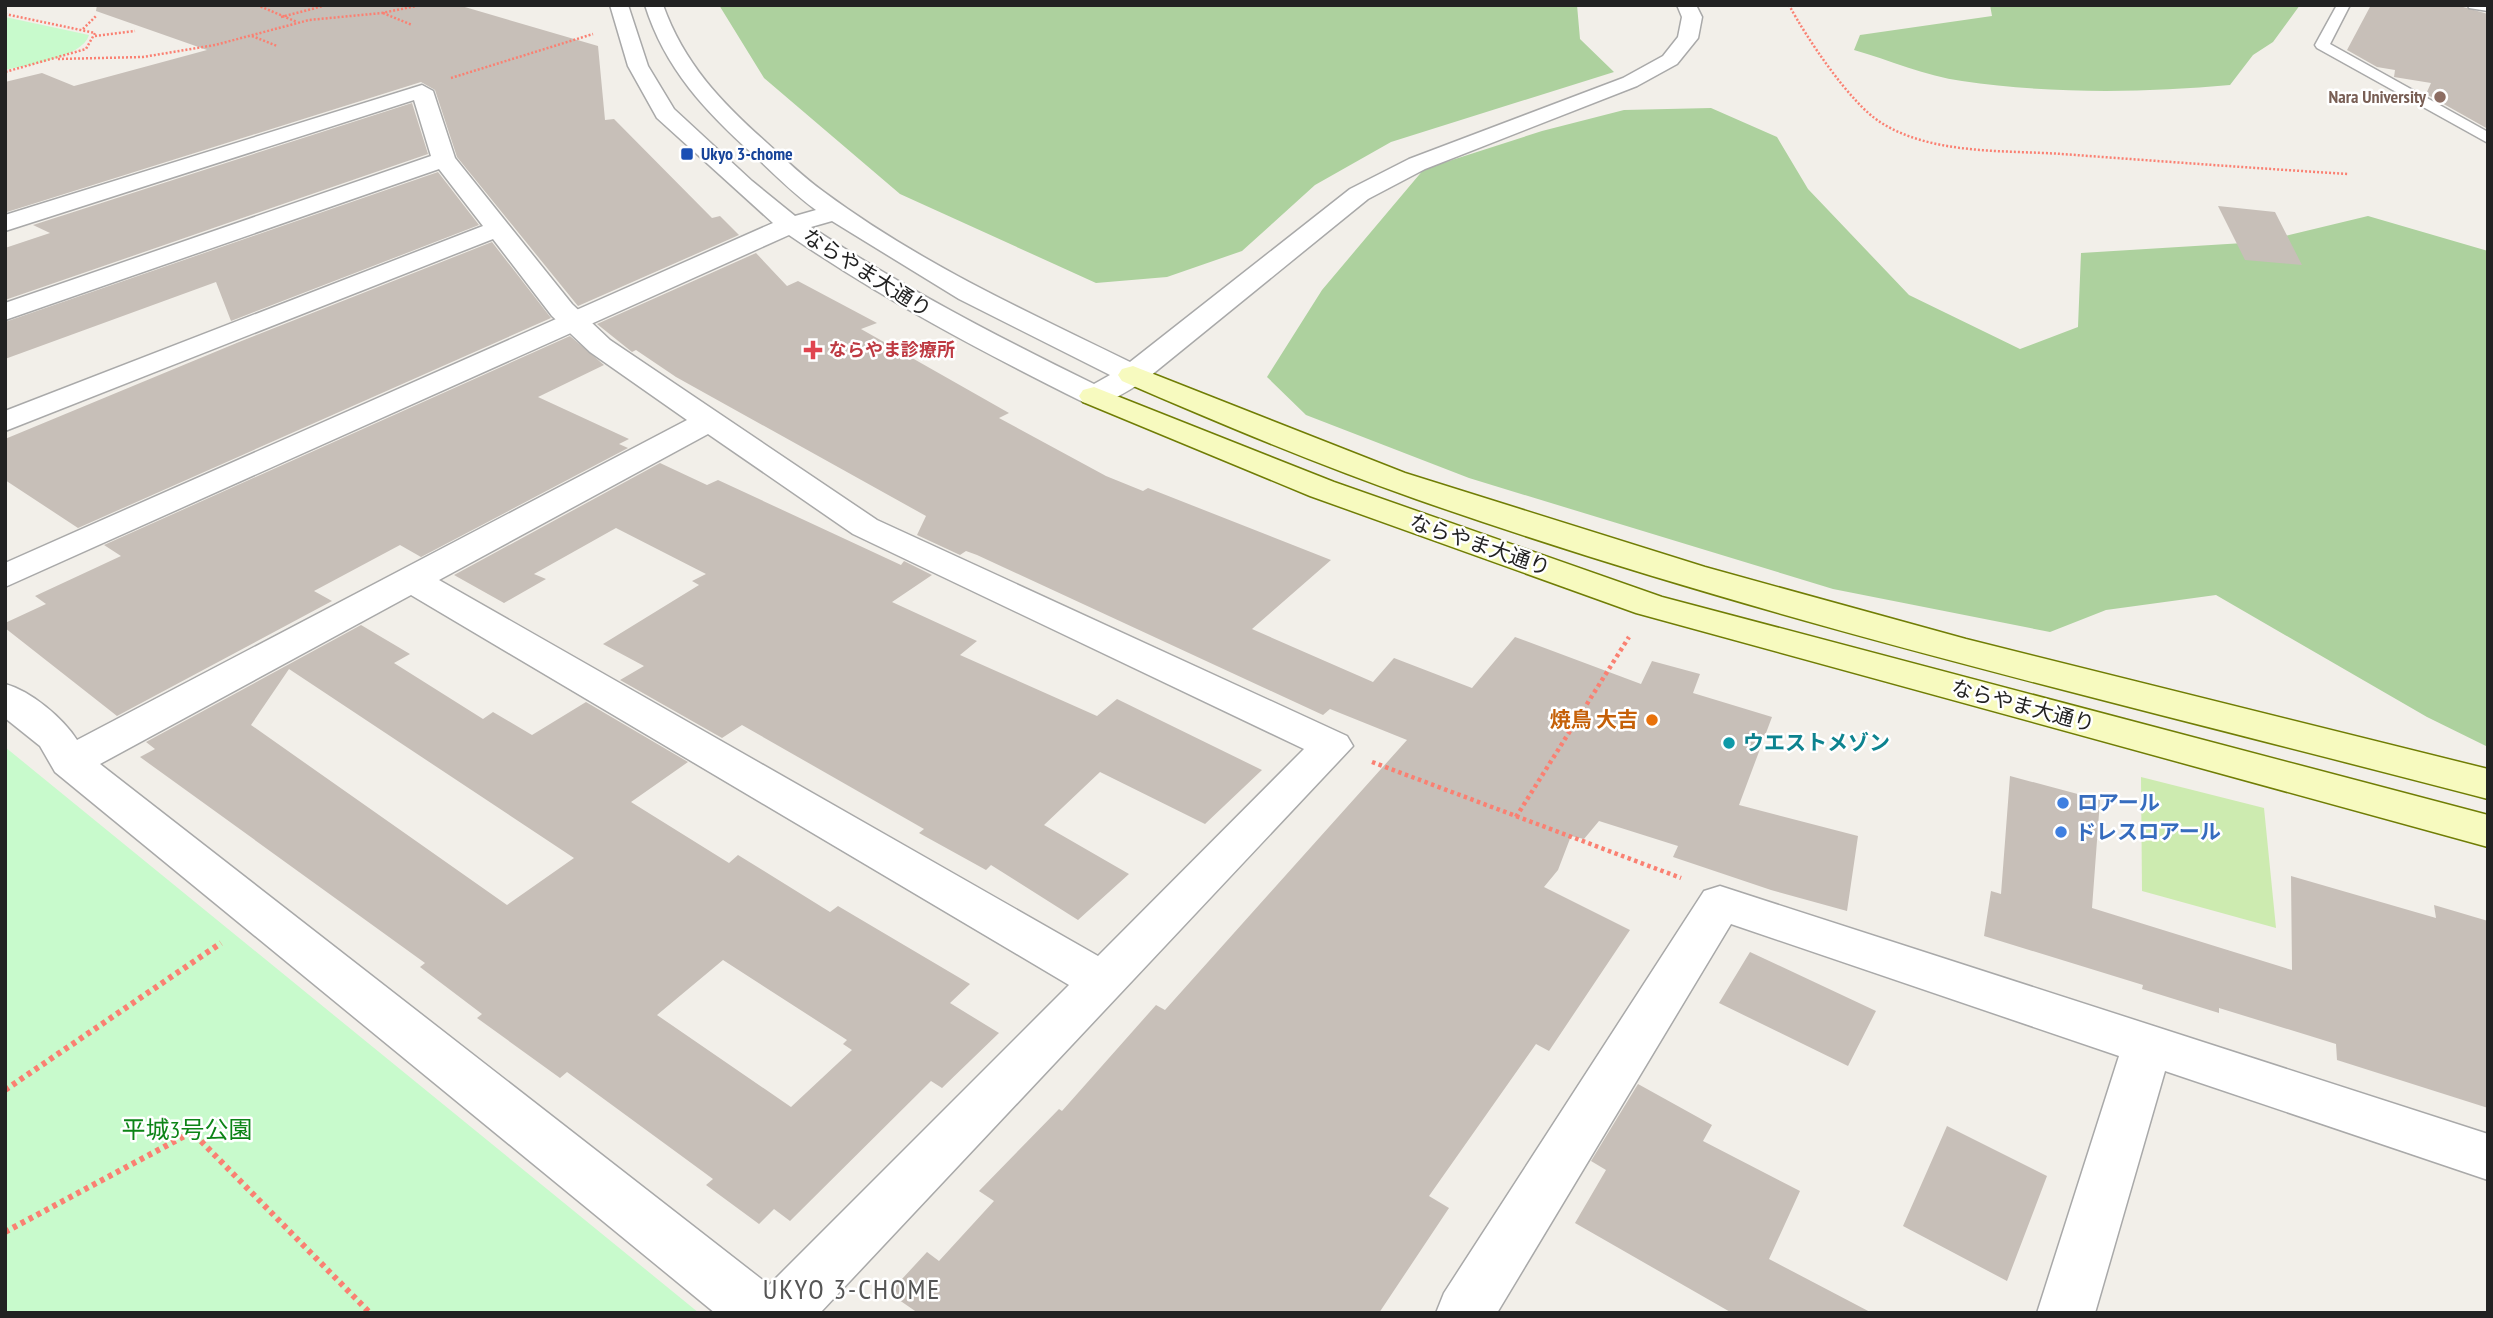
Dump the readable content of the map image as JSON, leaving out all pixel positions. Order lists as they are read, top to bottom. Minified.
{"streets":{"main road":["ならやま大通り"]},"districts":["UKYO 3-CHOME"],"parks":["平城3号公園"],"places":{"other":["Nara University","焼鳥 大吉","ウエストメゾン","ロアール","ドレスロアール"],"transit":["Ukyo 3-chome"],"health":["ならやま診療所"]}}
